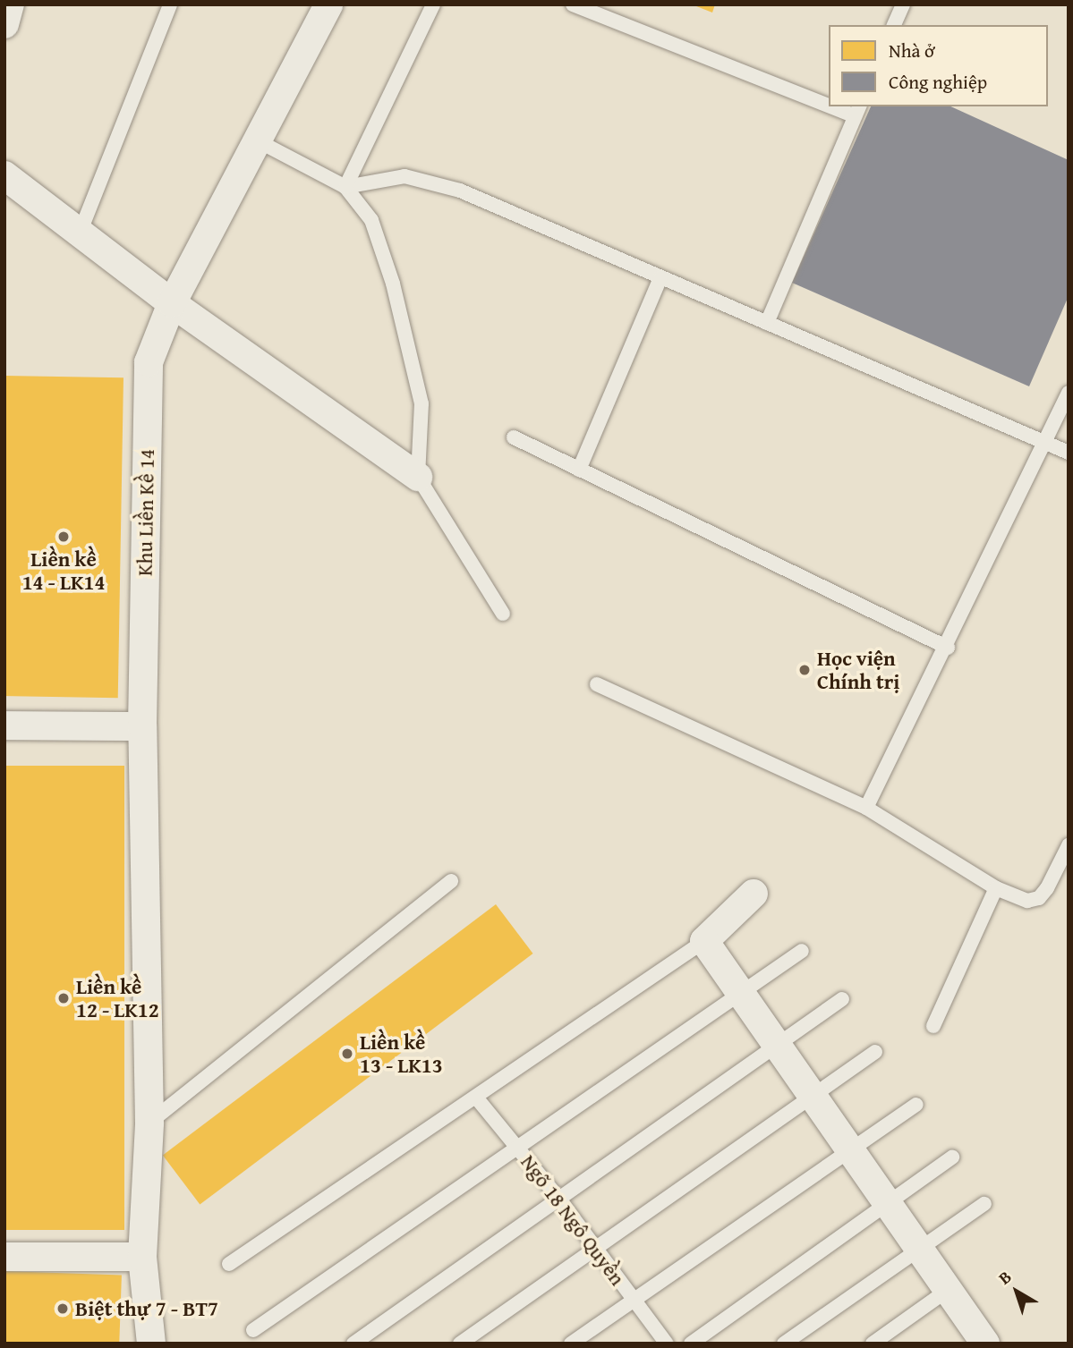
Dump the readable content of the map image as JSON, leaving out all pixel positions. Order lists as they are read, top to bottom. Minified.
{"streets":{"street":["Khu Liền Kề 14"],"lane":["Ngõ 18 Ngô Quyền"]},"places":["Liền kề 14 - LK14","Học viện Chính trị","Liền kề 12 - LK12","Liền kề 13 - LK13","Biệt thự 7 - BT7"],"legend":["Nhà ở","Công nghiệp"],"north":"top left"}
